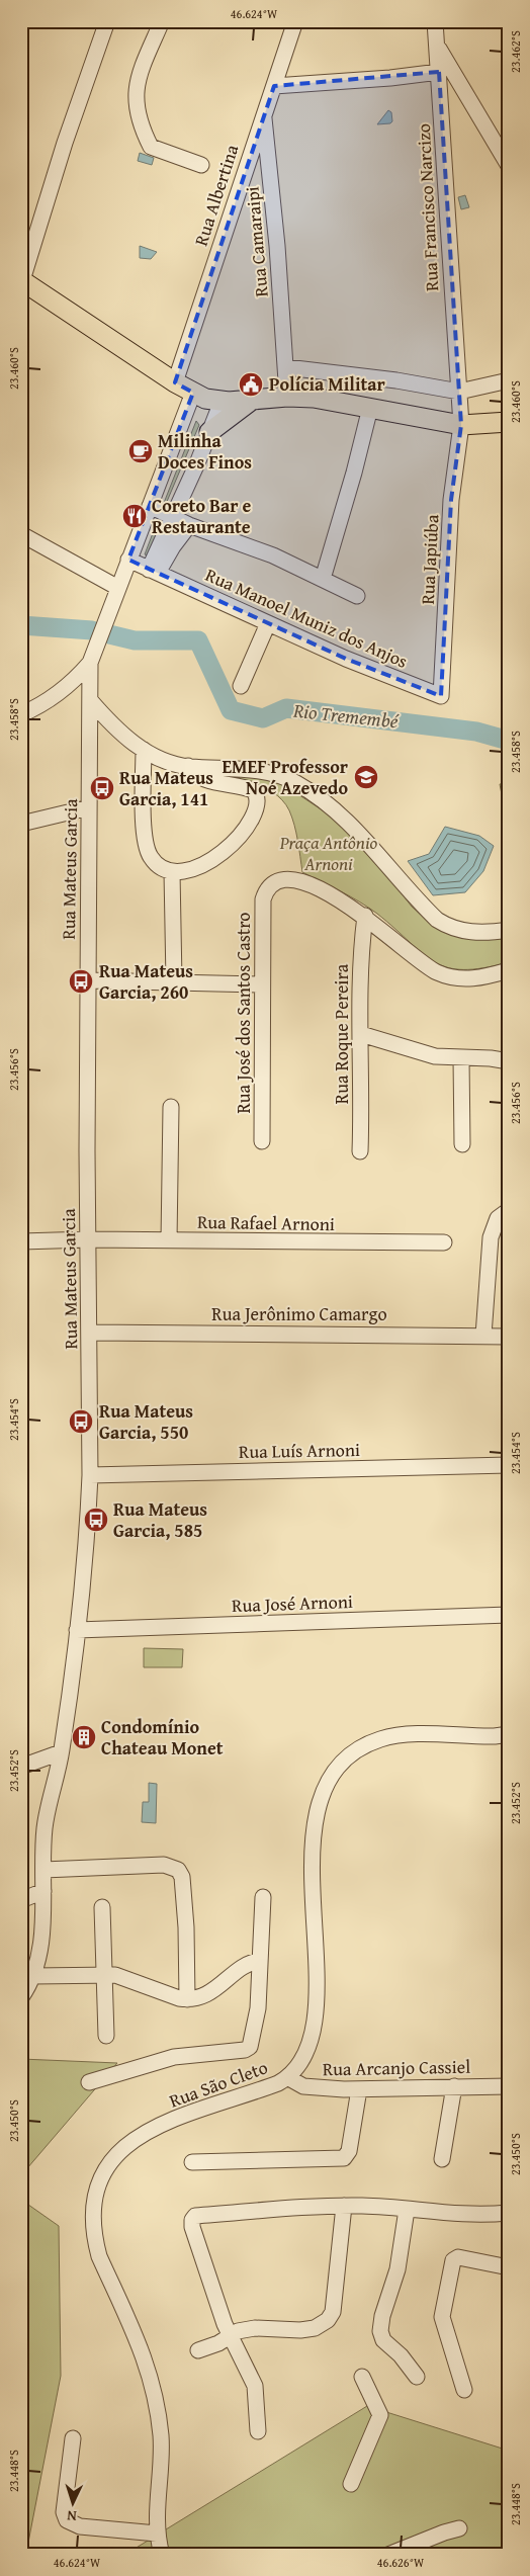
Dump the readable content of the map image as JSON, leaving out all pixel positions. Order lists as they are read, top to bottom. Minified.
{"streets":{"street":["Rua Albertina","Rua Francisco Narcizo","Rua Camaraipi","Rua Japiúba","Rua Manoel Muniz dos Anjos","Rua Mateus Garcia","Rua José dos Santos Castro","Rua Roque Pereira","Rua Rafael Arnoni","Rua Jerônimo Camargo","Rua Luís Arnoni","Rua José Arnoni","Rua Arcanjo Cassiel","Rua São Cleto"]},"crossings":[["Rua Albertina","Rua Camaraipi"],["Rua Francisco Narcizo","Rua Japiúba"],["Rua Japiúba","Rua Manoel Muniz dos Anjos"],["Rua Manoel Muniz dos Anjos","Rua Mateus Garcia"],["Rua Mateus Garcia","Rua Rafael Arnoni"],["Rua Mateus Garcia","Rua Jerônimo Camargo"],["Rua Mateus Garcia","Rua Luís Arnoni"],["Rua Mateus Garcia","Rua José Arnoni"],["Rua José dos Santos Castro","Rua Roque Pereira"],["Rua Arcanjo Cassiel","Rua São Cleto"]],"water":["Rio Tremembé"],"parks":["Praça Antônio Arnoni"],"places":{"public building":["Polícia Militar"],"cafe":["Milinha Doces Finos"],"restaurant":["Coreto Bar e Restaurante"],"school or university":["EMEF Professor Noé Azevedo"],"bus stop":["Rua Mateus Garcia, 141","Rua Mateus Garcia, 260","Rua Mateus Garcia, 550","Rua Mateus Garcia, 585"],"building":["Condomínio Chateau Monet"]},"north":"bottom","coordinates":["46.624°W","23.462°S","23.460°S","23.458°S","23.456°S","23.454°S","23.452°S","23.450°S","23.448°S","46.626°W"]}
